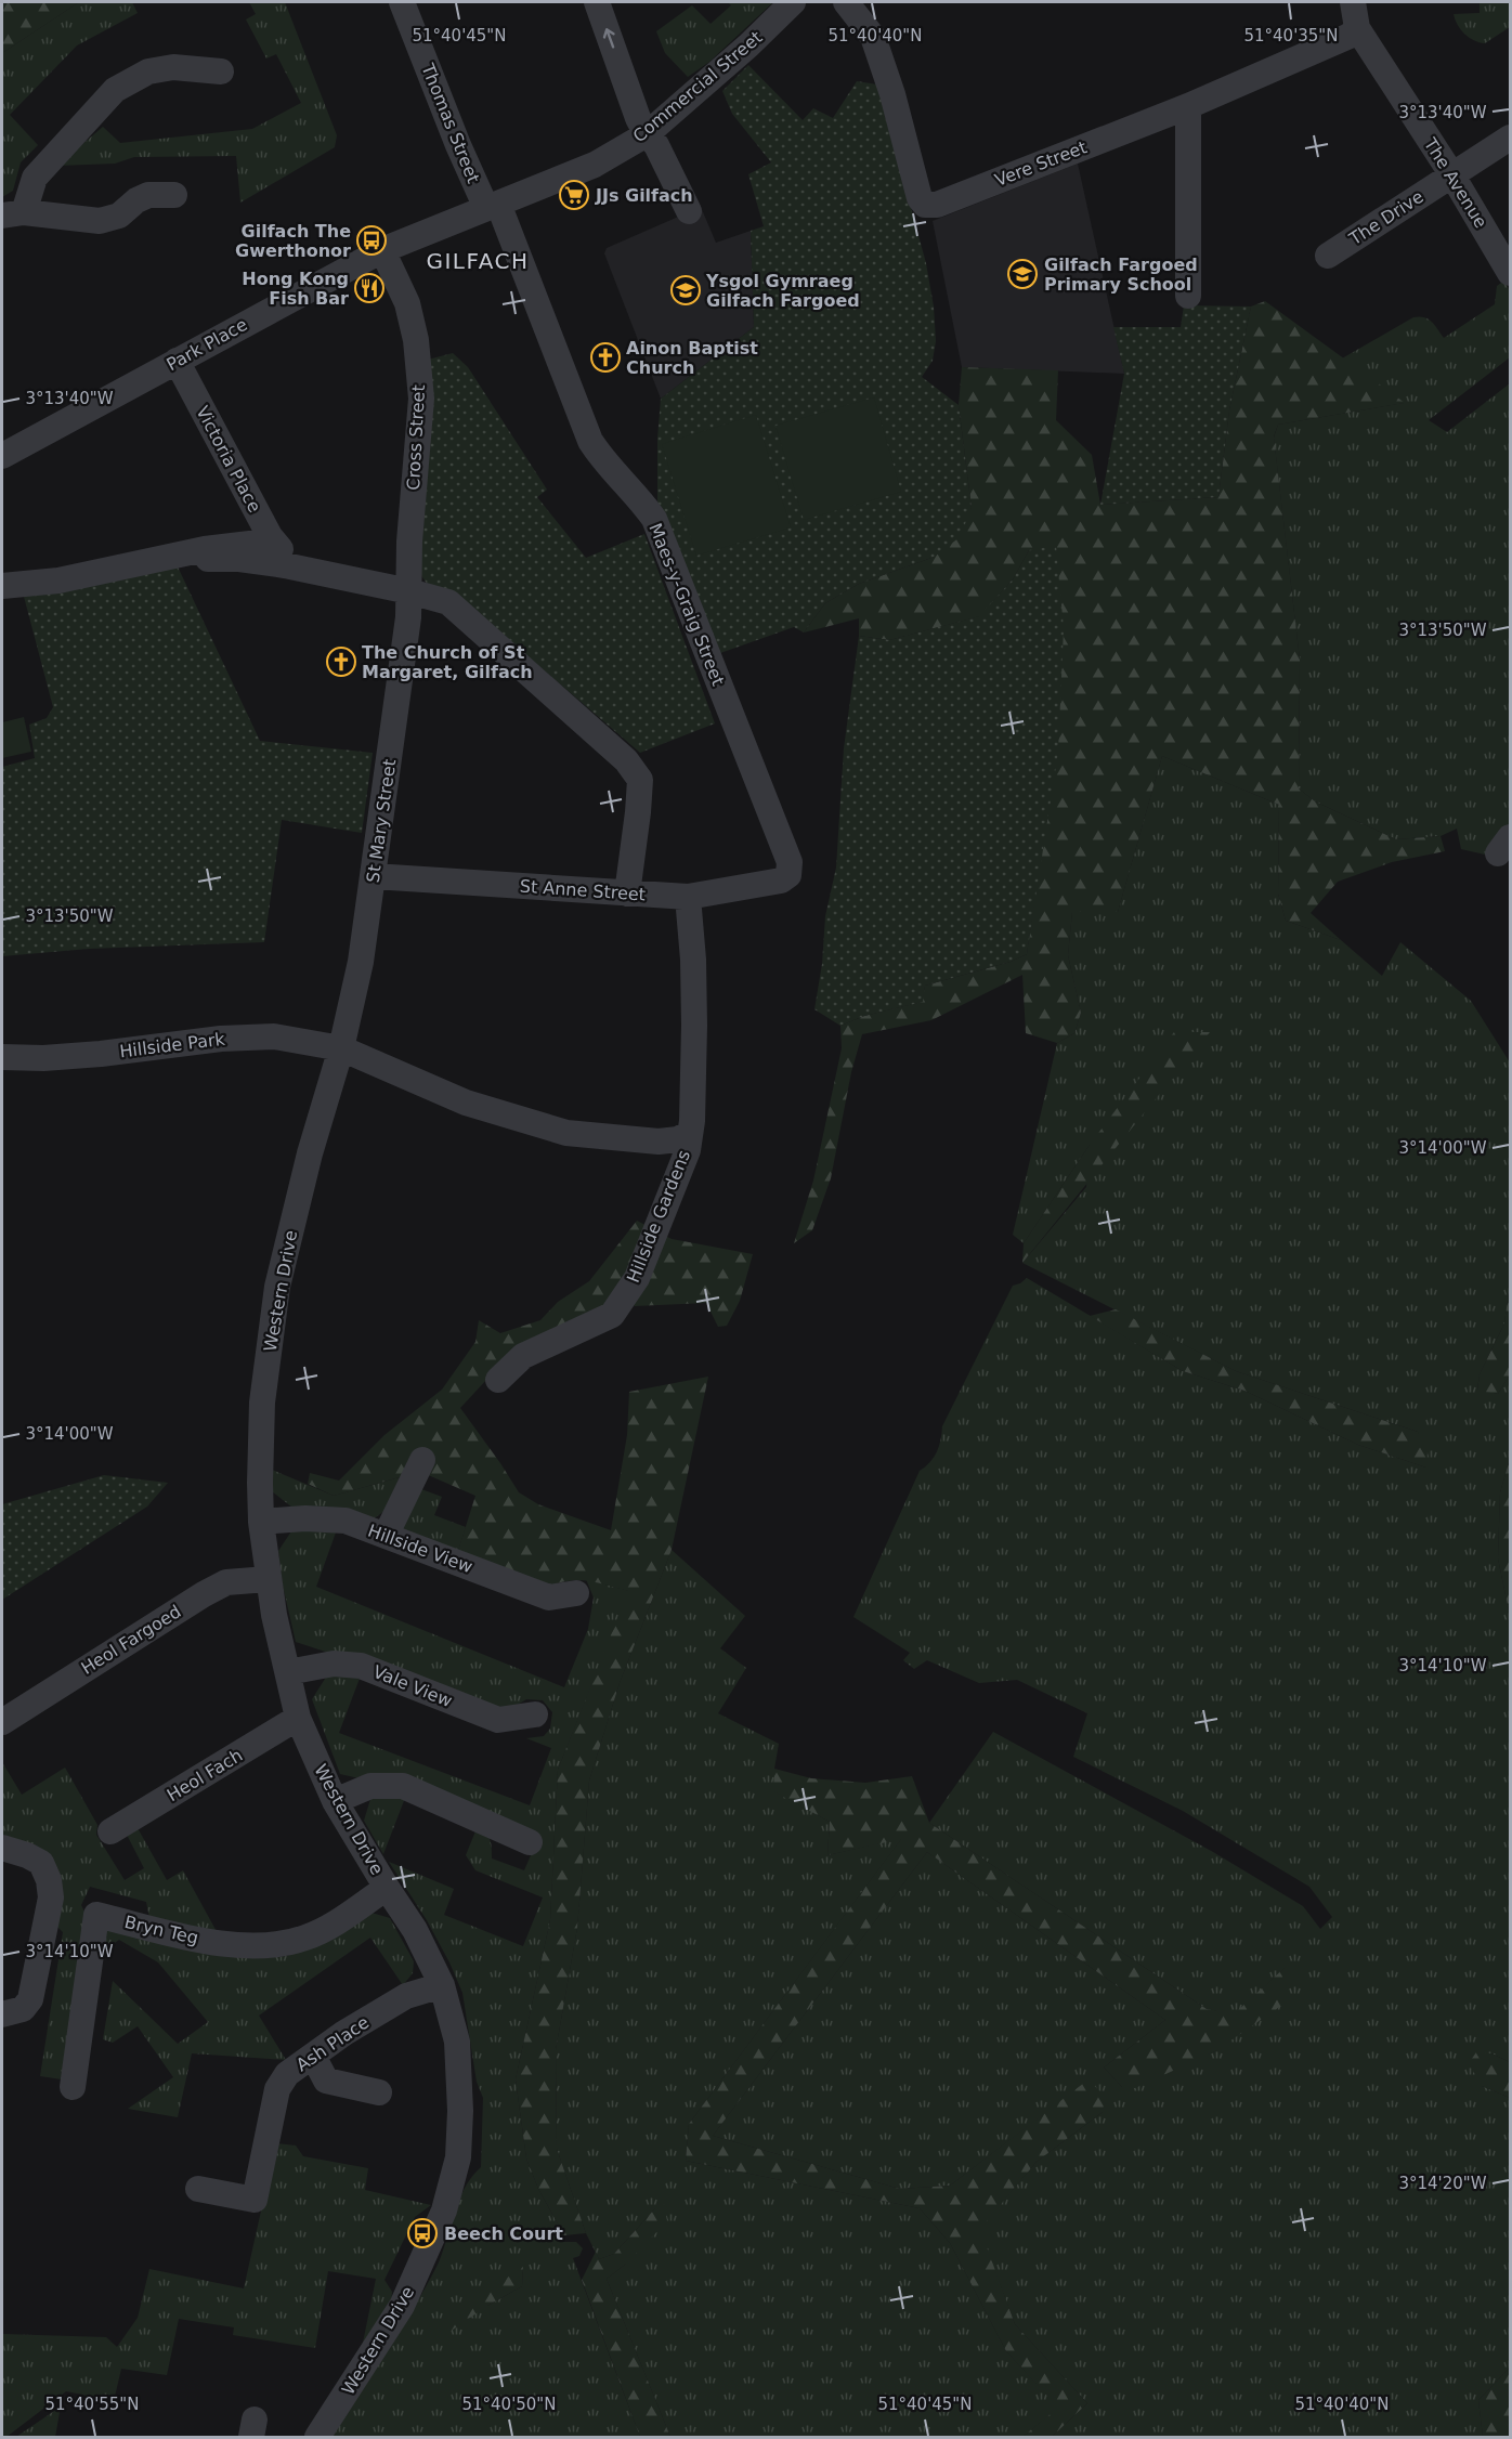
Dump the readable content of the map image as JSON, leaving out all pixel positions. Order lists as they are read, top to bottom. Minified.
{"streets":{"street":["Commercial Street","Thomas Street","Vere Street","The Avenue","The Drive","Park Place","Cross Street","Victoria Place","Maes-y-Graig Street","St Mary Street","St Anne Street","Hillside Park","Hillside Gardens","Western Drive","Hillside View","Heol Fargoed","Vale View","Heol Fach","Bryn Teg","Ash Place"]},"crossings":[["Commercial Street","Thomas Street"],["Commercial Street","Park Place"],["Commercial Street","Maes-y-Graig Street"],["Thomas Street","Park Place"],["Thomas Street","Maes-y-Graig Street"],["Vere Street","The Avenue"],["The Avenue","The Drive"],["Park Place","Cross Street"],["Park Place","Victoria Place"],["Park Place","Maes-y-Graig Street"],["Cross Street","St Mary Street"],["Maes-y-Graig Street","St Anne Street"],["St Mary Street","St Anne Street"],["St Mary Street","Hillside Park"],["St Mary Street","Western Drive"],["St Anne Street","Hillside Gardens"],["Hillside Park","Hillside Gardens"],["Hillside Park","Western Drive"],["Western Drive","Hillside View"],["Western Drive","Heol Fargoed"],["Western Drive","Vale View"],["Western Drive","Heol Fach"],["Western Drive","Bryn Teg"],["Western Drive","Ash Place"]],"districts":["GILFACH"],"places":{"supermarket":["JJs Gilfach"],"bus stop":["Gilfach The Gwerthonor","Beech Court"],"school or university":["Gilfach Fargoed Primary School","Ysgol Gymraeg Gilfach Fargoed"],"restaurant":["Hong Kong Fish Bar"],"church":["Ainon Baptist Church","The Church of St Margaret, Gilfach"]},"coordinates":["51°40'35\"N","51°40'45\"N","51°40'40\"N","3°13'40\"W","3°13'50\"W","3°14'00\"W","3°14'10\"W","3°14'20\"W","51°40'55\"N","51°40'50\"N"]}
